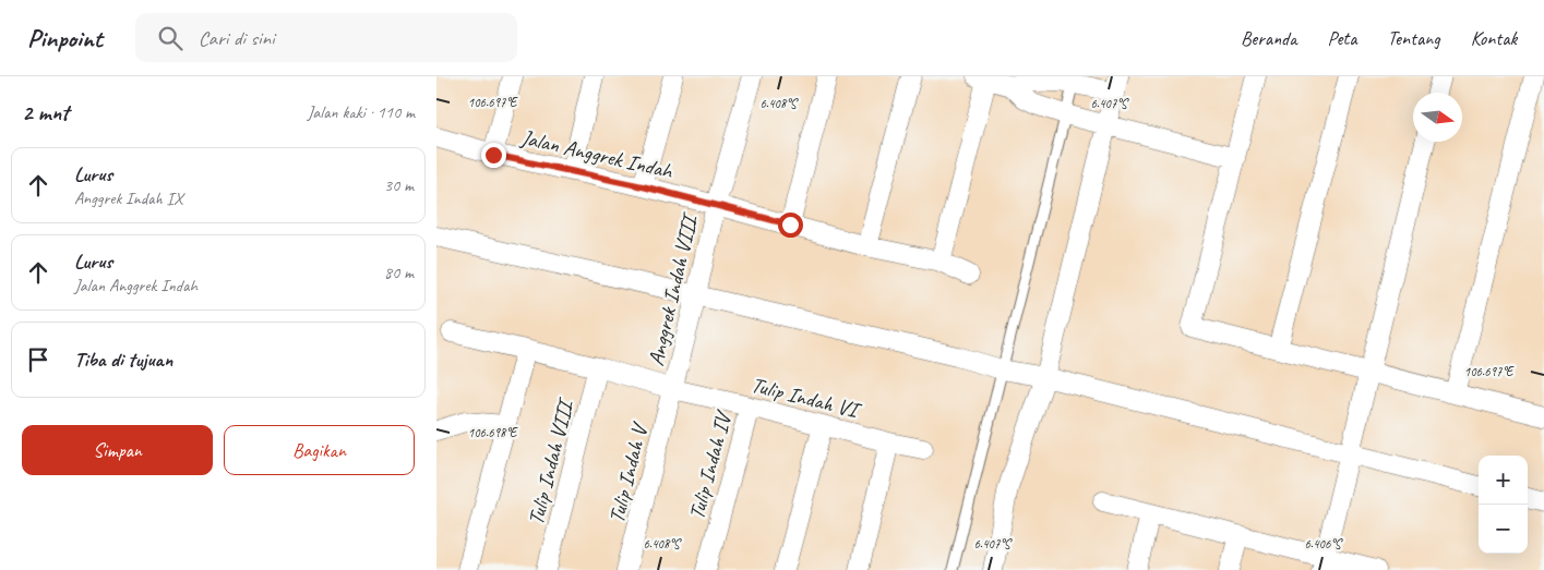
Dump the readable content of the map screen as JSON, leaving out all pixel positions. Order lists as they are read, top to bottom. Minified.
{"streets":{"street":["Jalan Anggrek Indah","Anggrek Indah VIII","Tulip Indah VI","Tulip Indah VIII","Tulip Indah IV","Tulip Indah V"]},"crossings":[["Jalan Anggrek Indah","Anggrek Indah VIII"],["Anggrek Indah VIII","Tulip Indah VI"],["Anggrek Indah VIII","Tulip Indah V"],["Tulip Indah VI","Tulip Indah VIII"],["Tulip Indah VI","Tulip Indah IV"],["Tulip Indah VI","Tulip Indah V"]],"north":"right","page":{"header":"Pinpoint","search":"Cari di sini","nav":["Beranda","Peta","Tentang","Kontak"],"heading":["2 mnt","Jalan kaki · 110 m"],"list":[["Lurus","Anggrek Indah IX","30 m"],["Lurus","Jalan Anggrek Indah","80 m"],"Tiba di tujuan"],"buttons":["Simpan","Bagikan"],"map_buttons":["+","−"]},"coordinates":["106.697°E","6.408°S","6.407°S","106.698°E","6.406°S"]}
